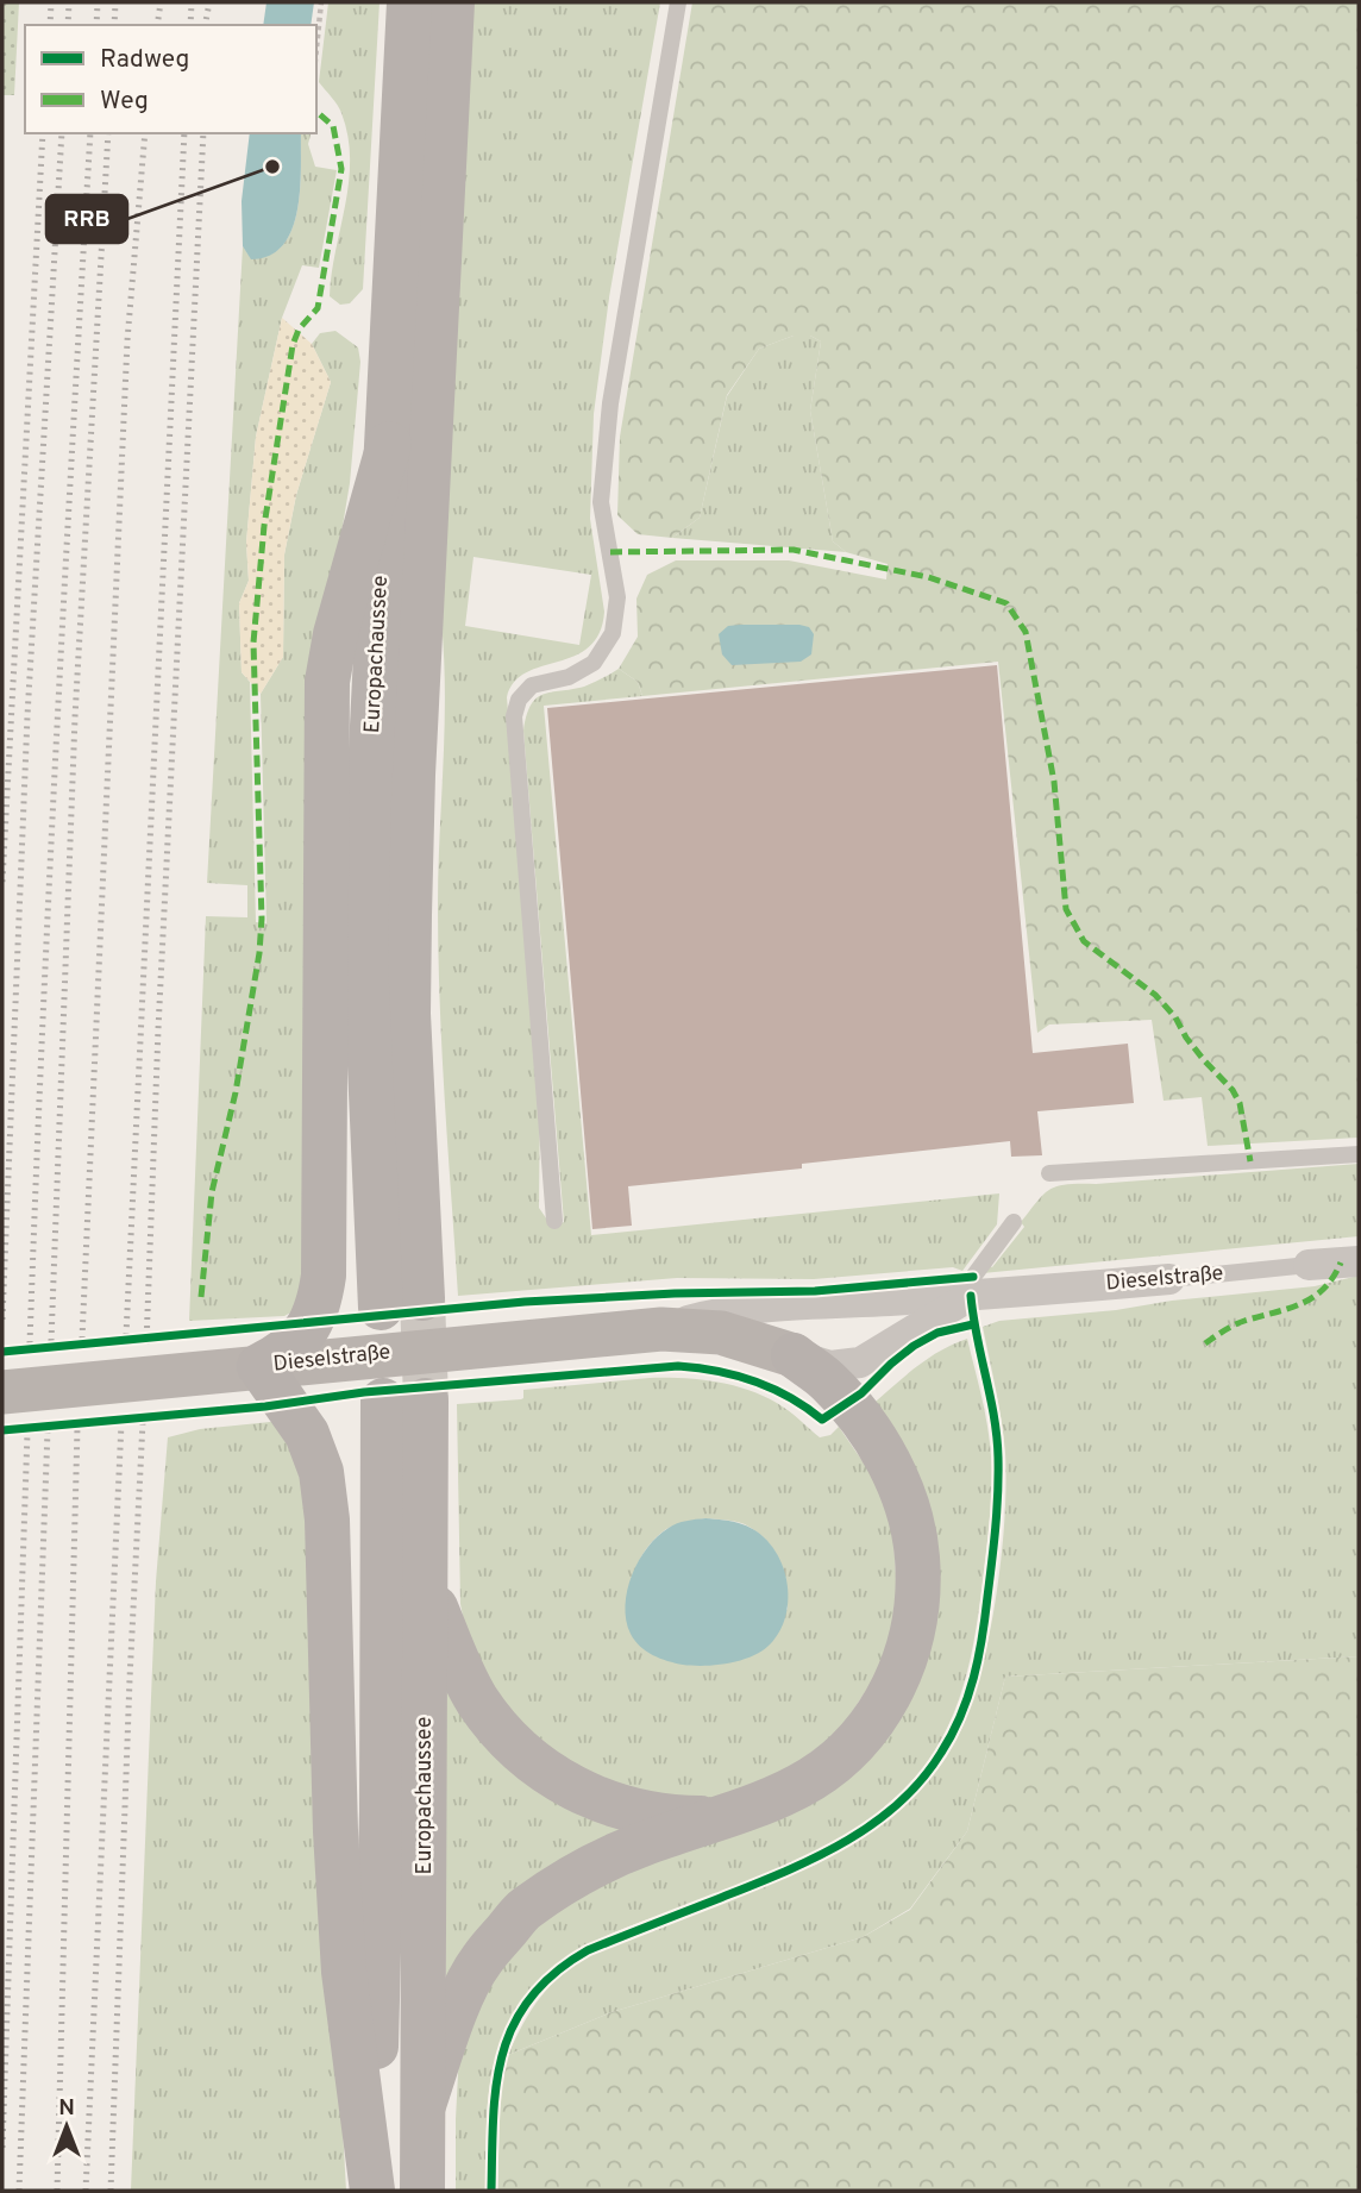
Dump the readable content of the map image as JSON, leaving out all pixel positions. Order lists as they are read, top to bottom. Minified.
{"streets":{"main road":["Europachaussee"],"street":["Dieselstraße"]},"places":["RRB"],"legend":["Radweg","Weg"],"north":"top"}
